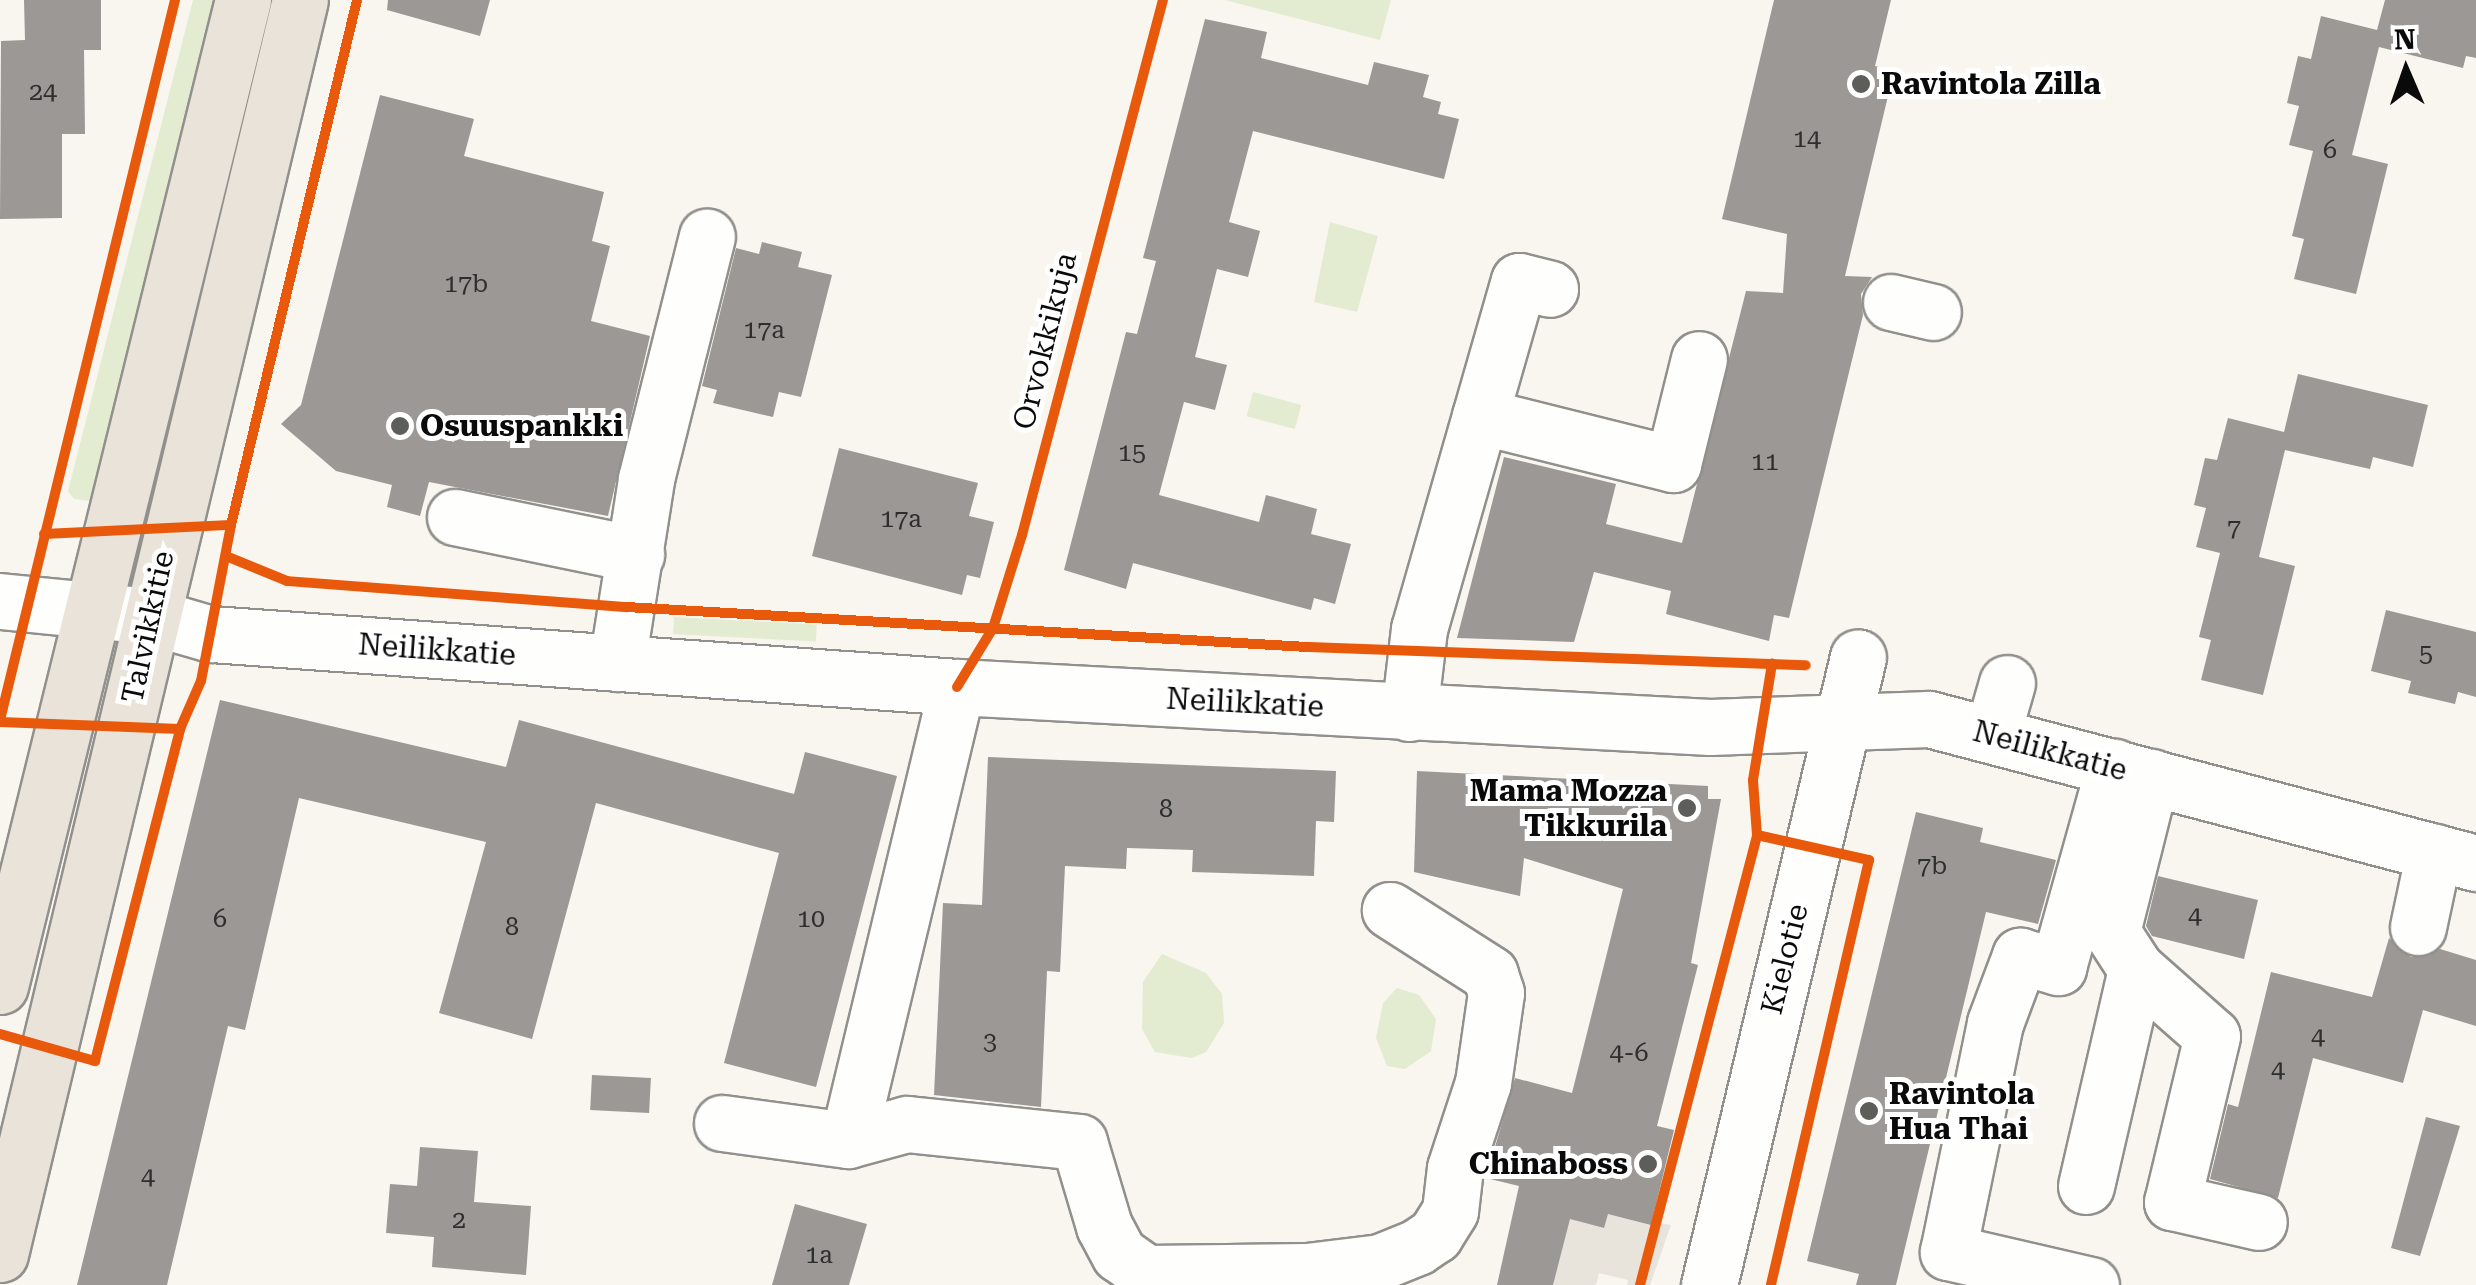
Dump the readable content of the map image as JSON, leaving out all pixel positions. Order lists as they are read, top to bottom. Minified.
{"streets":{"main road":["Talvikkitie"],"street":["Neilikkatie","Kielotie"],"cycle path":["Orvokkikuja"]},"crossings":[["Talvikkitie","Neilikkatie"],["Neilikkatie","Kielotie"]],"places":["Ravintola Zilla","Osuuspankki","Mama Mozza Tikkurila","Ravintola Hua Thai","Chinaboss"],"house_numbers":["24","14","6","17b","17a","15","11","17a","7","5","8","7b","4","6","10","8","4","3","4-6","4","4","2","1a"],"north":"top"}
